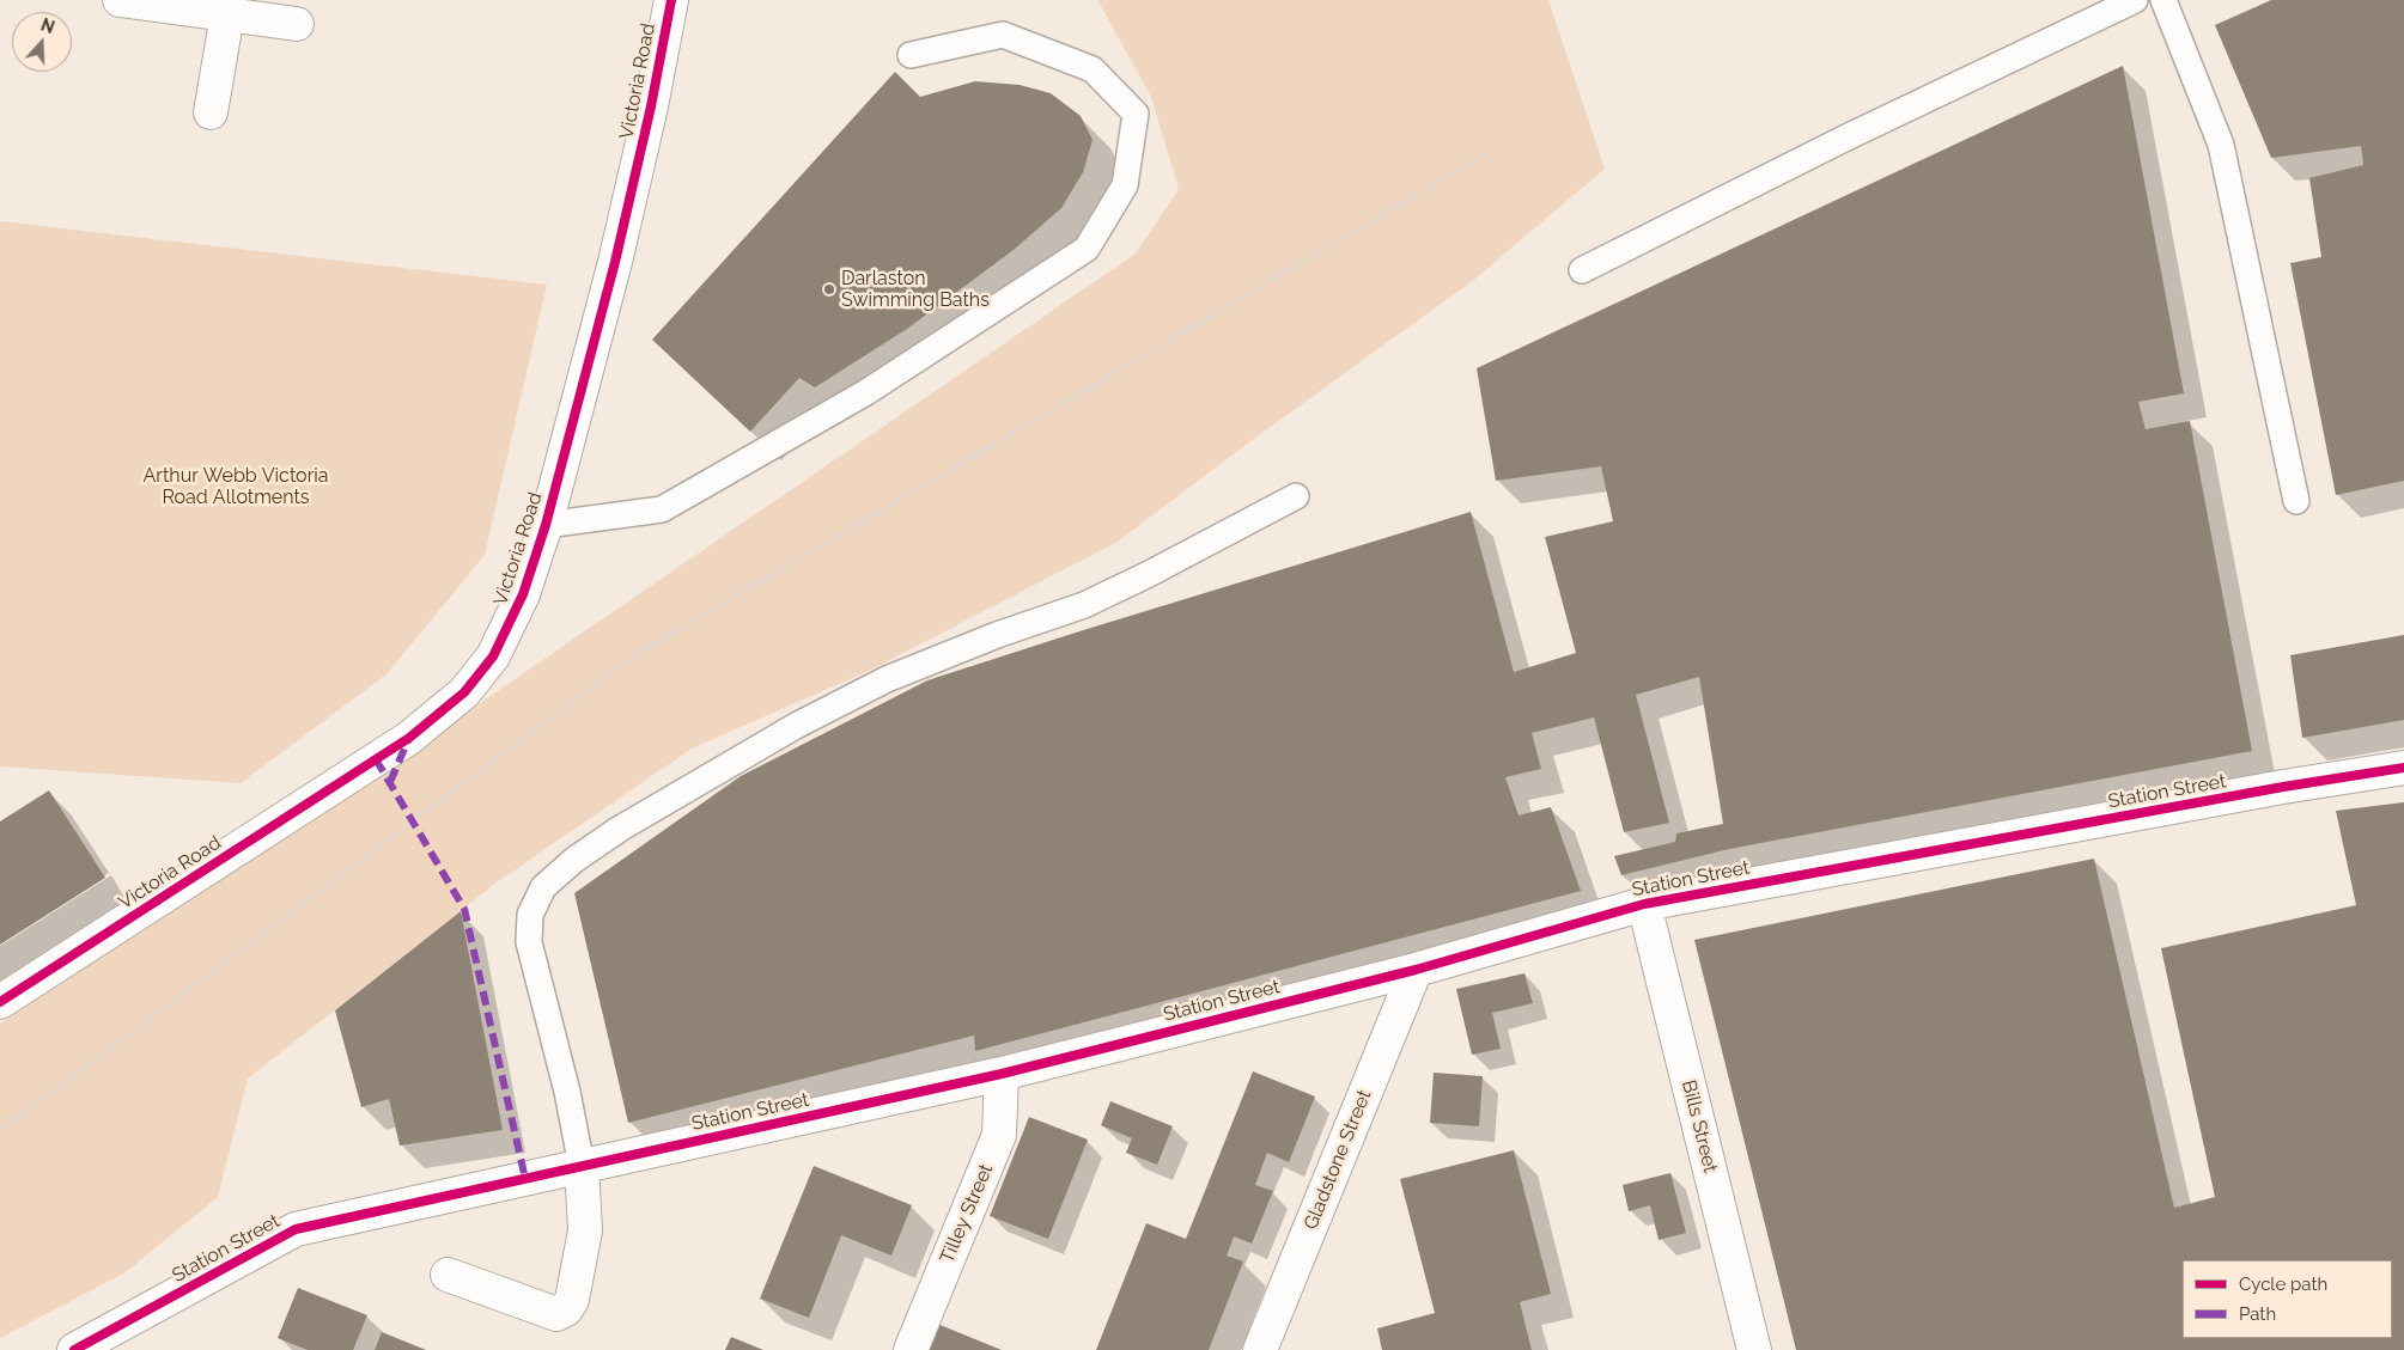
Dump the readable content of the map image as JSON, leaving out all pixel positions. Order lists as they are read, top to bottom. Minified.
{"streets":{"street":["Victoria Road","Station Street","Bills Street","Gladstone Street","Tilley Street"]},"crossings":[["Station Street","Bills Street"],["Station Street","Gladstone Street"],["Station Street","Tilley Street"]],"parks":["Arthur Webb Victoria Road Allotments"],"places":["Darlaston Swimming Baths"],"legend":["Cycle path","Path"],"north":"top"}
